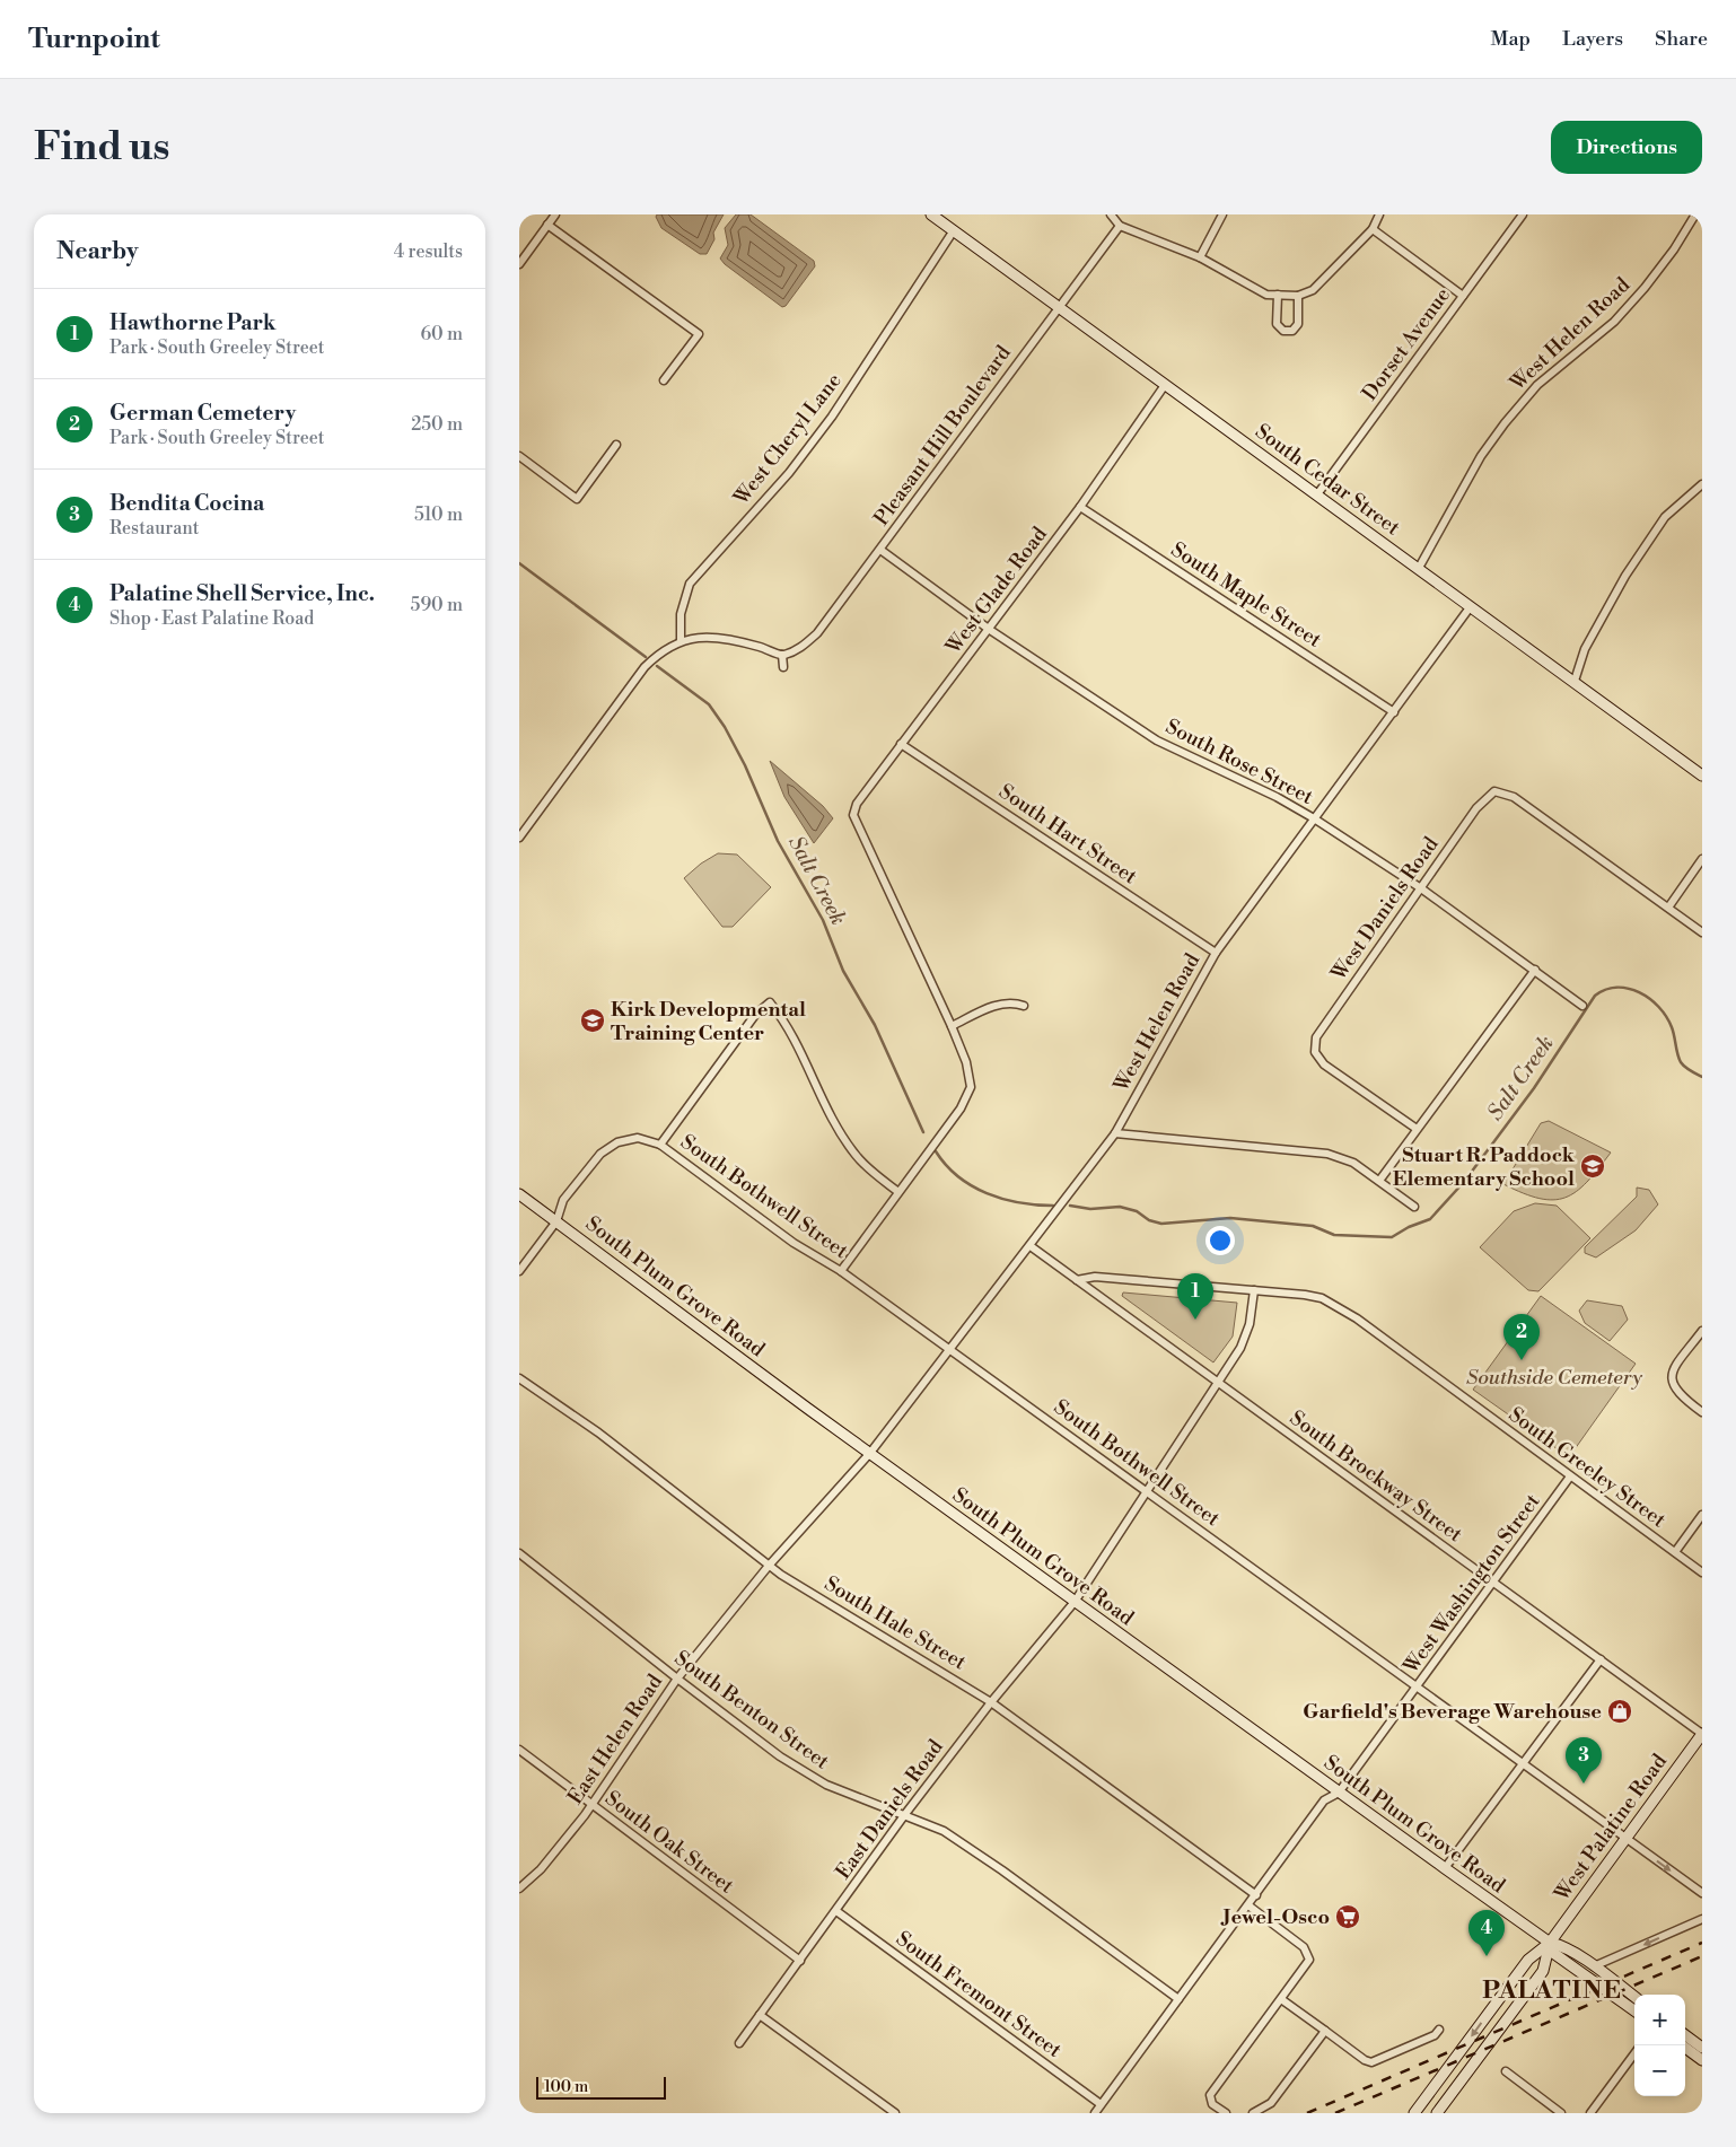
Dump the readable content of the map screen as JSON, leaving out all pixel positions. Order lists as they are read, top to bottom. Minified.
{"streets":{"main road":["South Cedar Street","South Plum Grove Road","West Palatine Road"],"street":["West Helen Road","Dorset Avenue","Pleasant Hill Boulevard","West Cheryl Lane","West Glade Road","South Maple Street","South Rose Street","South Hart Street","West Daniels Road","South Bothwell Street","South Greeley Street","South Brockway Street","West Washington Street","South Hale Street","South Benton Street","East Helen Road","East Daniels Road","South Oak Street","South Fremont Street"]},"crossings":[["West Helen Road","South Cedar Street"],["West Helen Road","South Maple Street"],["West Helen Road","South Rose Street"],["West Helen Road","South Hart Street"],["West Helen Road","South Bothwell Street"],["West Helen Road","South Plum Grove Road"],["West Helen Road","South Brockway Street"],["West Helen Road","East Helen Road"],["Dorset Avenue","South Cedar Street"],["Pleasant Hill Boulevard","South Cedar Street"],["Pleasant Hill Boulevard","South Rose Street"],["West Cheryl Lane","South Cedar Street"],["South Cedar Street","West Glade Road"],["West Glade Road","South Maple Street"],["West Glade Road","South Rose Street"],["West Glade Road","South Hart Street"],["South Rose Street","West Daniels Road"],["South Bothwell Street","South Plum Grove Road"],["South Bothwell Street","West Washington Street"],["South Bothwell Street","West Palatine Road"],["South Plum Grove Road","West Washington Street"],["South Plum Grove Road","East Helen Road"],["South Plum Grove Road","East Daniels Road"],["South Plum Grove Road","West Palatine Road"],["South Greeley Street","South Brockway Street"],["South Greeley Street","West Washington Street"],["South Brockway Street","West Washington Street"],["South Brockway Street","West Palatine Road"],["West Washington Street","South Hale Street"],["West Washington Street","South Benton Street"],["West Washington Street","South Fremont Street"],["South Hale Street","East Helen Road"],["South Hale Street","East Daniels Road"],["South Benton Street","East Helen Road"],["South Benton Street","East Daniels Road"],["East Helen Road","South Oak Street"],["East Daniels Road","South Oak Street"],["East Daniels Road","South Fremont Street"]],"districts":["PALATINE"],"water":["Salt Creek"],"parks":["Southside Cemetery"],"places":{"school or university":["Kirk Developmental Training Center","Stuart R. Paddock Elementary School"],"shop":["Garfield's Beverage Warehouse"],"supermarket":["Jewel-Osco"]},"scale_bar":"100 m","page":{"header":"Turnpoint","nav":["Map","Layers","Share"],"buttons":"Directions","title":"Find us","heading":["Nearby","4 results"],"list":[{"mark":"1","name":"Hawthorne Park","note":"Park · South Greeley Street","value":"60 m"},{"mark":"2","name":"German Cemetery","note":"Park · South Greeley Street","value":"250 m"},{"mark":"3","name":"Bendita Cocina","note":"Restaurant","value":"510 m"},{"mark":"4","name":"Palatine Shell Service, Inc.","note":"Shop · East Palatine Road","value":"590 m"}],"pins":["1","2","3","4"],"map_buttons":["+","−"],"scale":"100 m"}}
